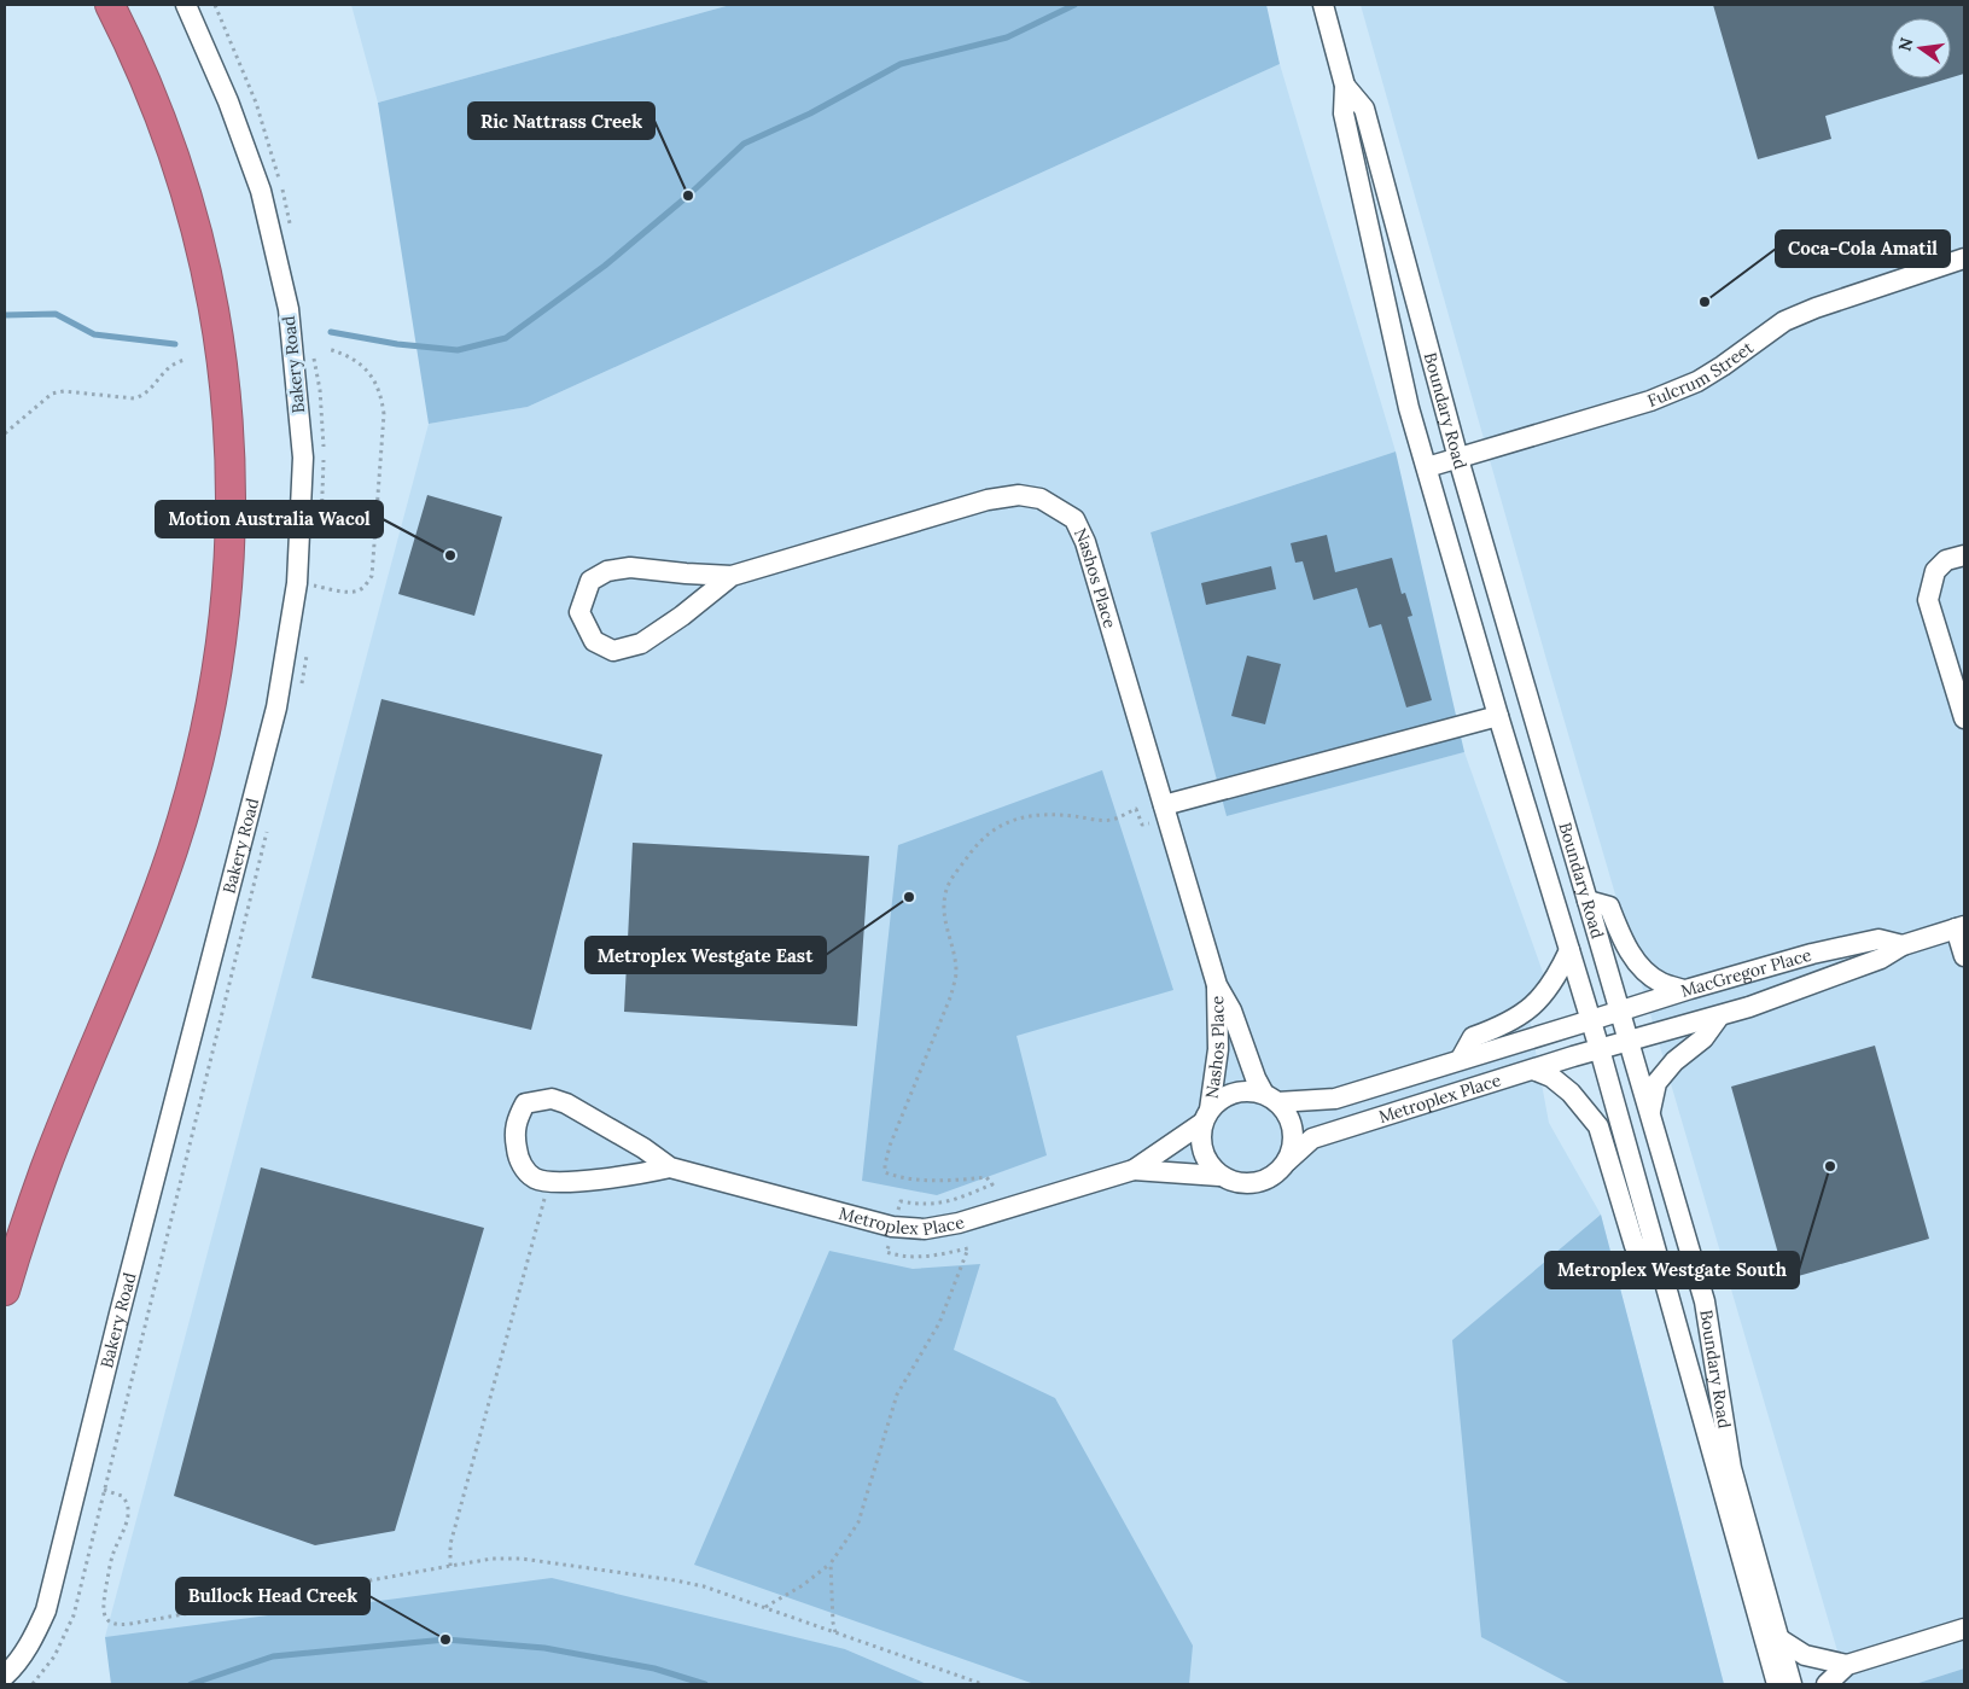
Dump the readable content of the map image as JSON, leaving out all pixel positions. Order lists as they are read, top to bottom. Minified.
{"streets":{"street":["Bakery Road","Fulcrum Street","Boundary Road","Nashos Place","MacGregor Place","Metroplex Place"]},"crossings":[["Fulcrum Street","Boundary Road"],["Boundary Road","MacGregor Place"],["Boundary Road","Metroplex Place"],["Nashos Place","Metroplex Place"],["MacGregor Place","Metroplex Place"]],"places":["Ric Nattrass Creek","Coca-Cola Amatil","Motion Australia Wacol","Metroplex Westgate East","Metroplex Westgate South","Bullock Head Creek"],"north":"left"}
